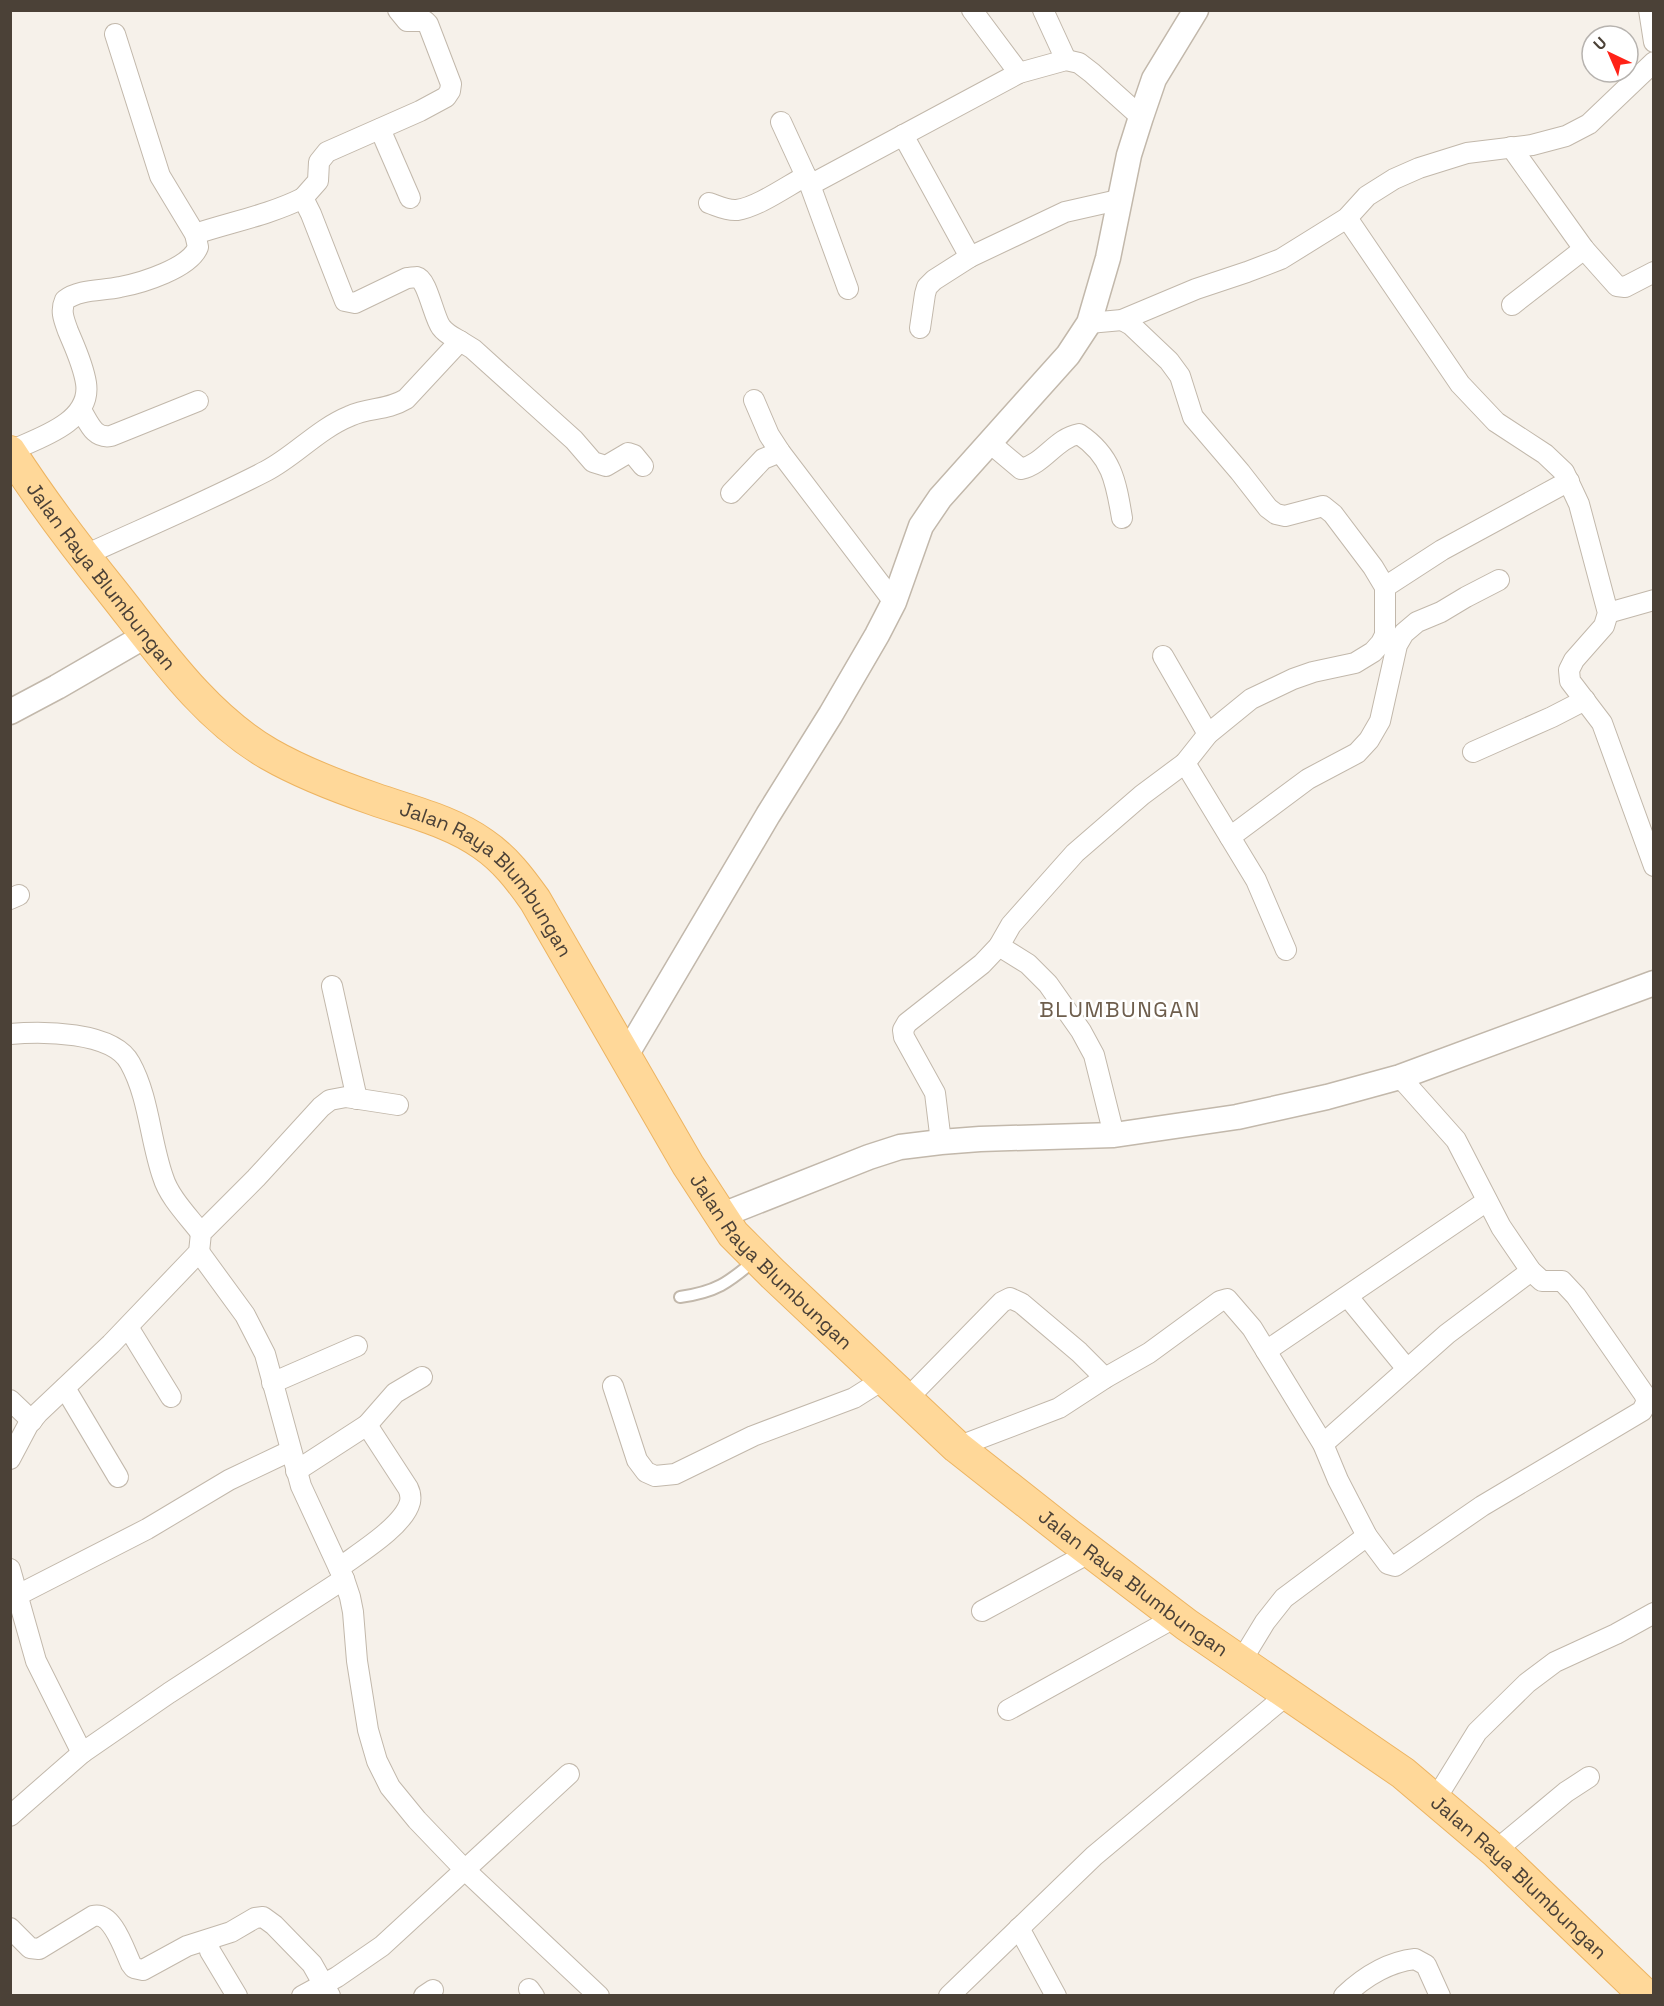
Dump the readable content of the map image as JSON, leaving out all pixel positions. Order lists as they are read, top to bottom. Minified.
{"streets":{"main road":["Jalan Raya Blumbungan"]},"districts":["BLUMBUNGAN"],"north":"top left"}
